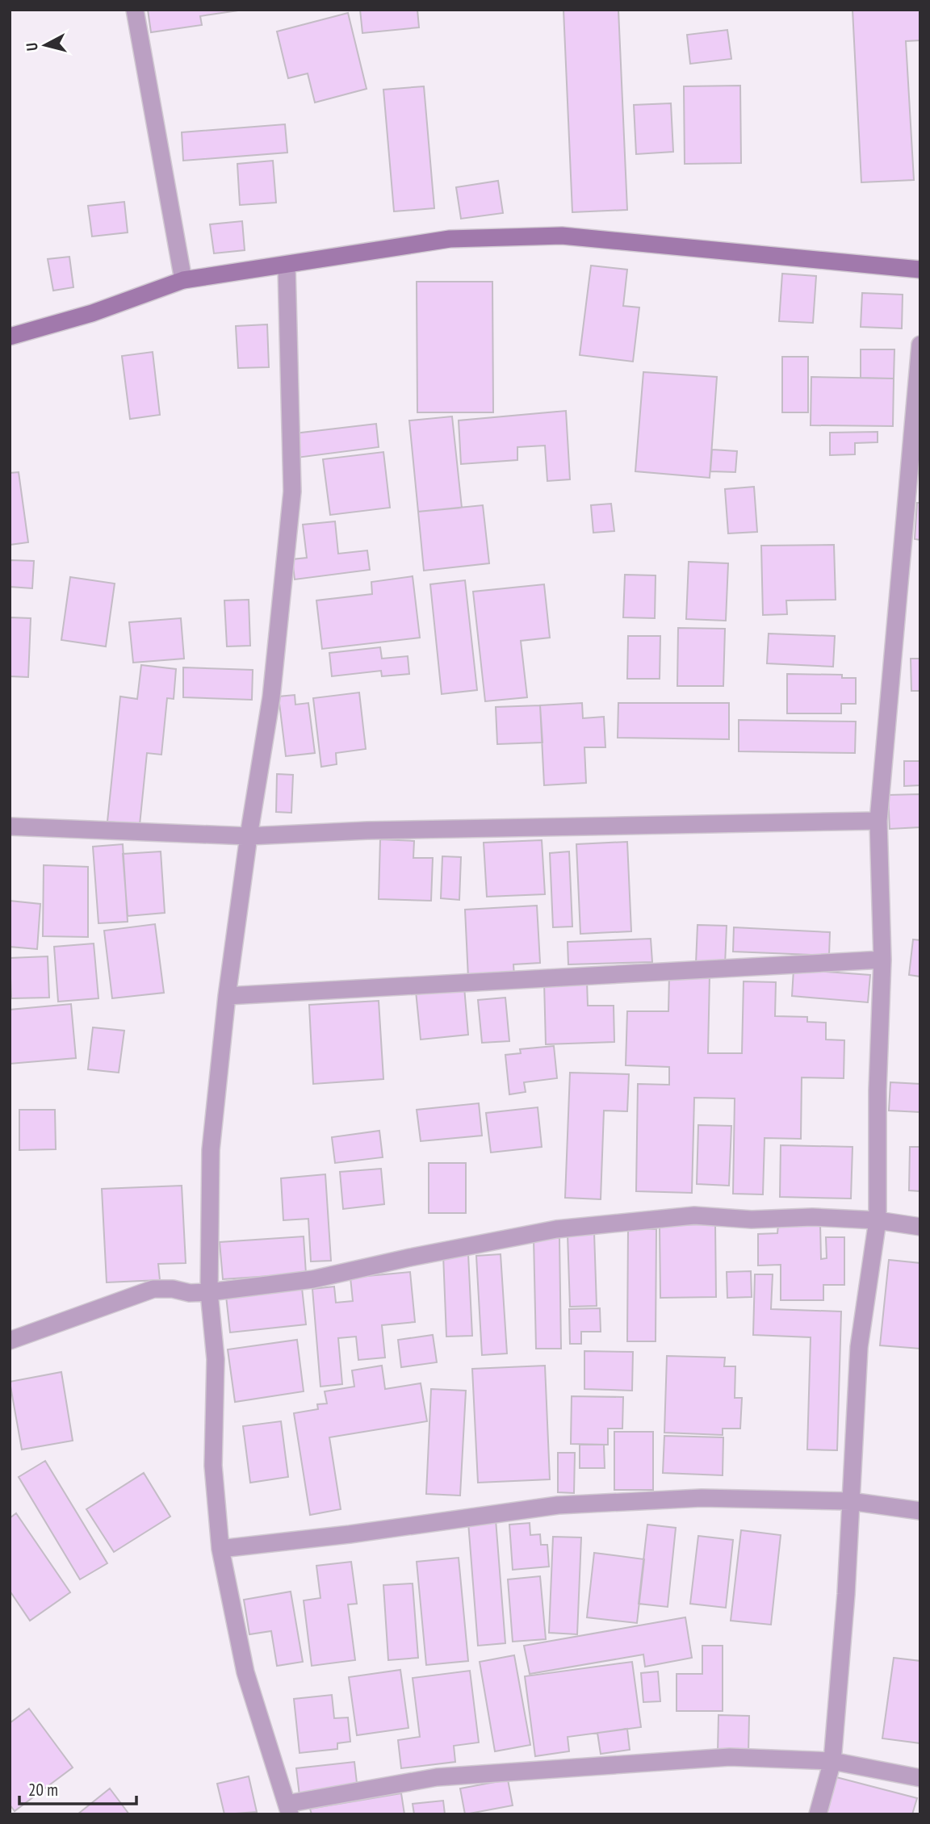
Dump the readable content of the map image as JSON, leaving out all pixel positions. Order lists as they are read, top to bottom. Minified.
{"scale_bar":"20 m","north":"left"}
